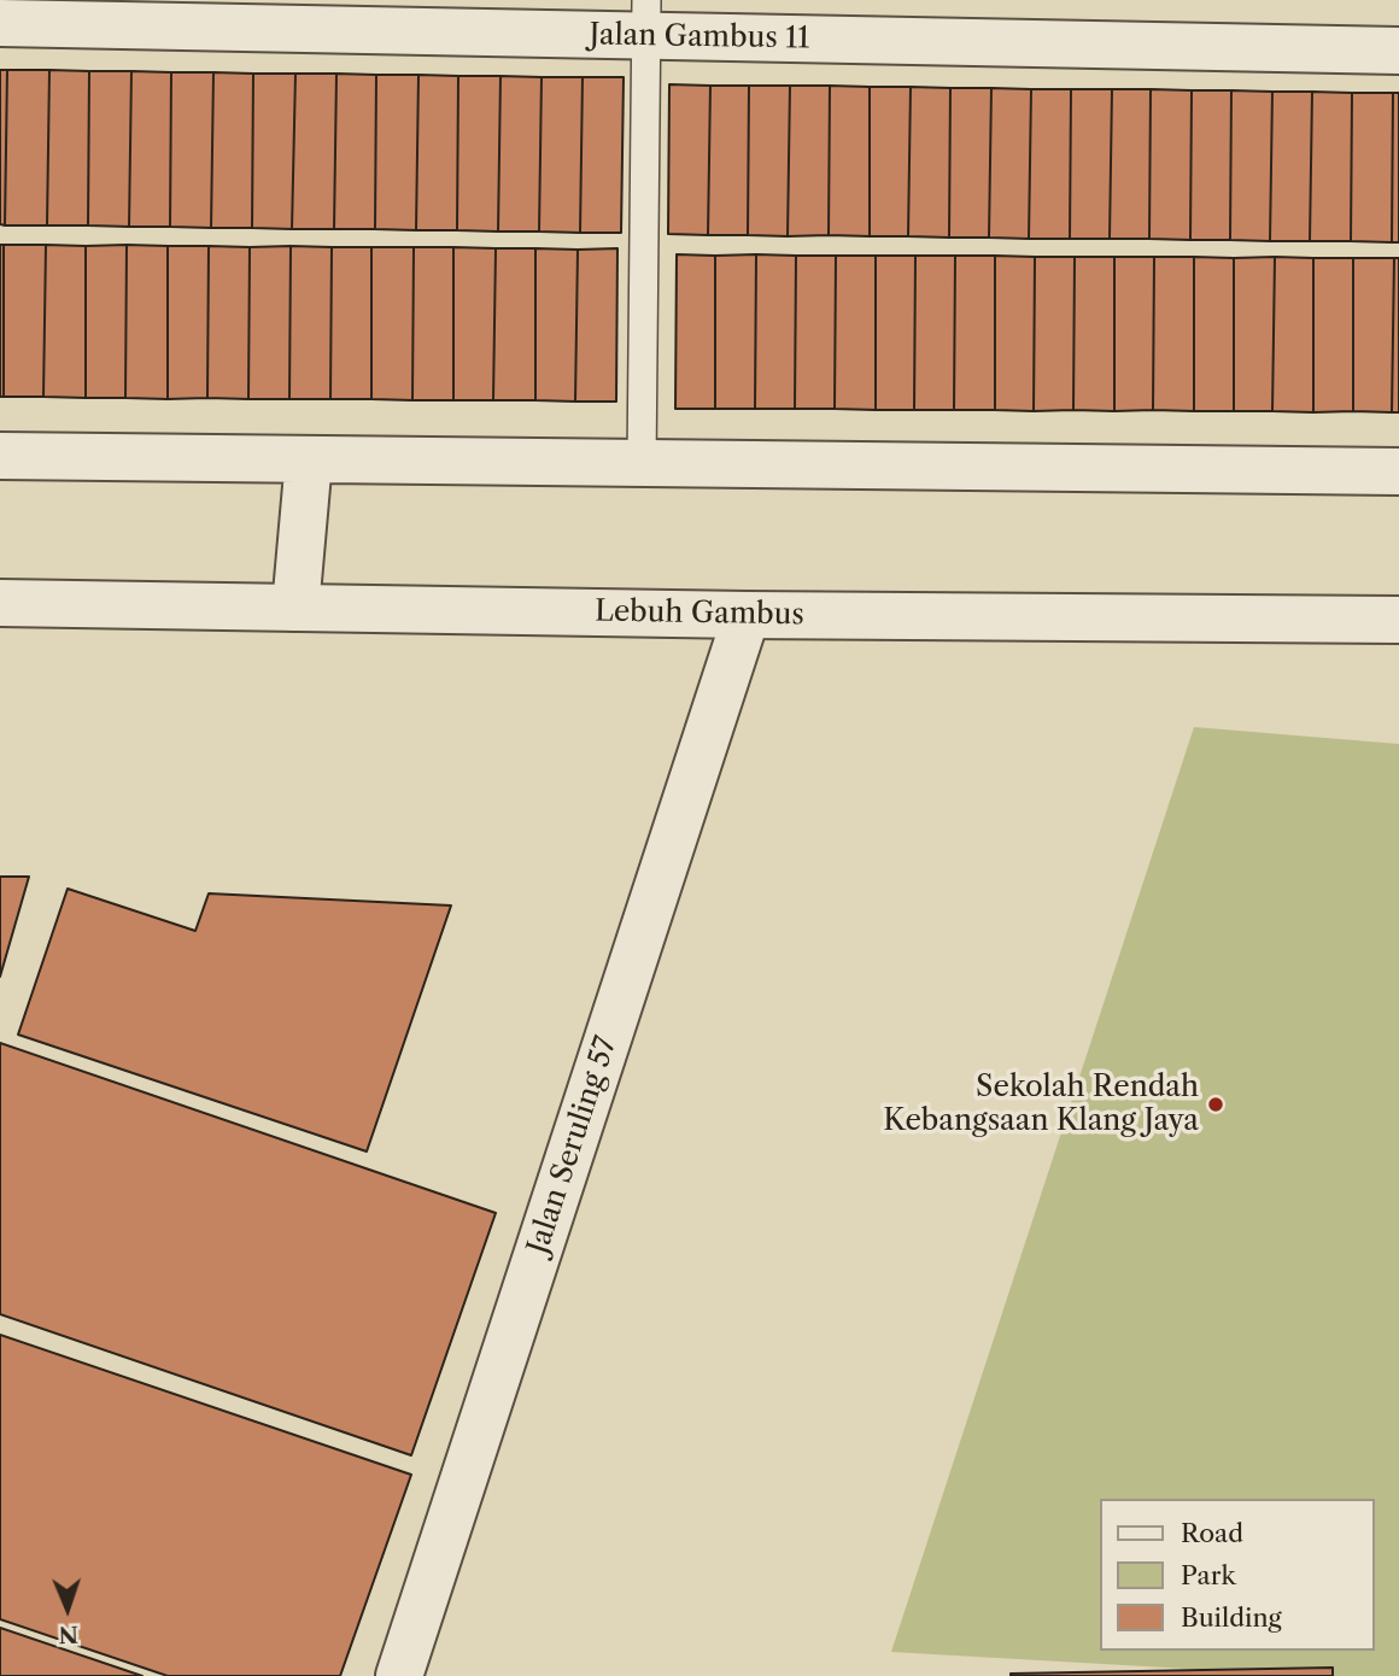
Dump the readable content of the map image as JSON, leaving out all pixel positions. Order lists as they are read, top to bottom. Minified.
{"streets":{"street":["Jalan Gambus 11","Lebuh Gambus","Jalan Seruling 57"]},"crossings":[["Lebuh Gambus","Jalan Seruling 57"]],"places":["Sekolah Rendah Kebangsaan Klang Jaya"],"legend":["Road","Park","Building"],"north":"bottom"}
